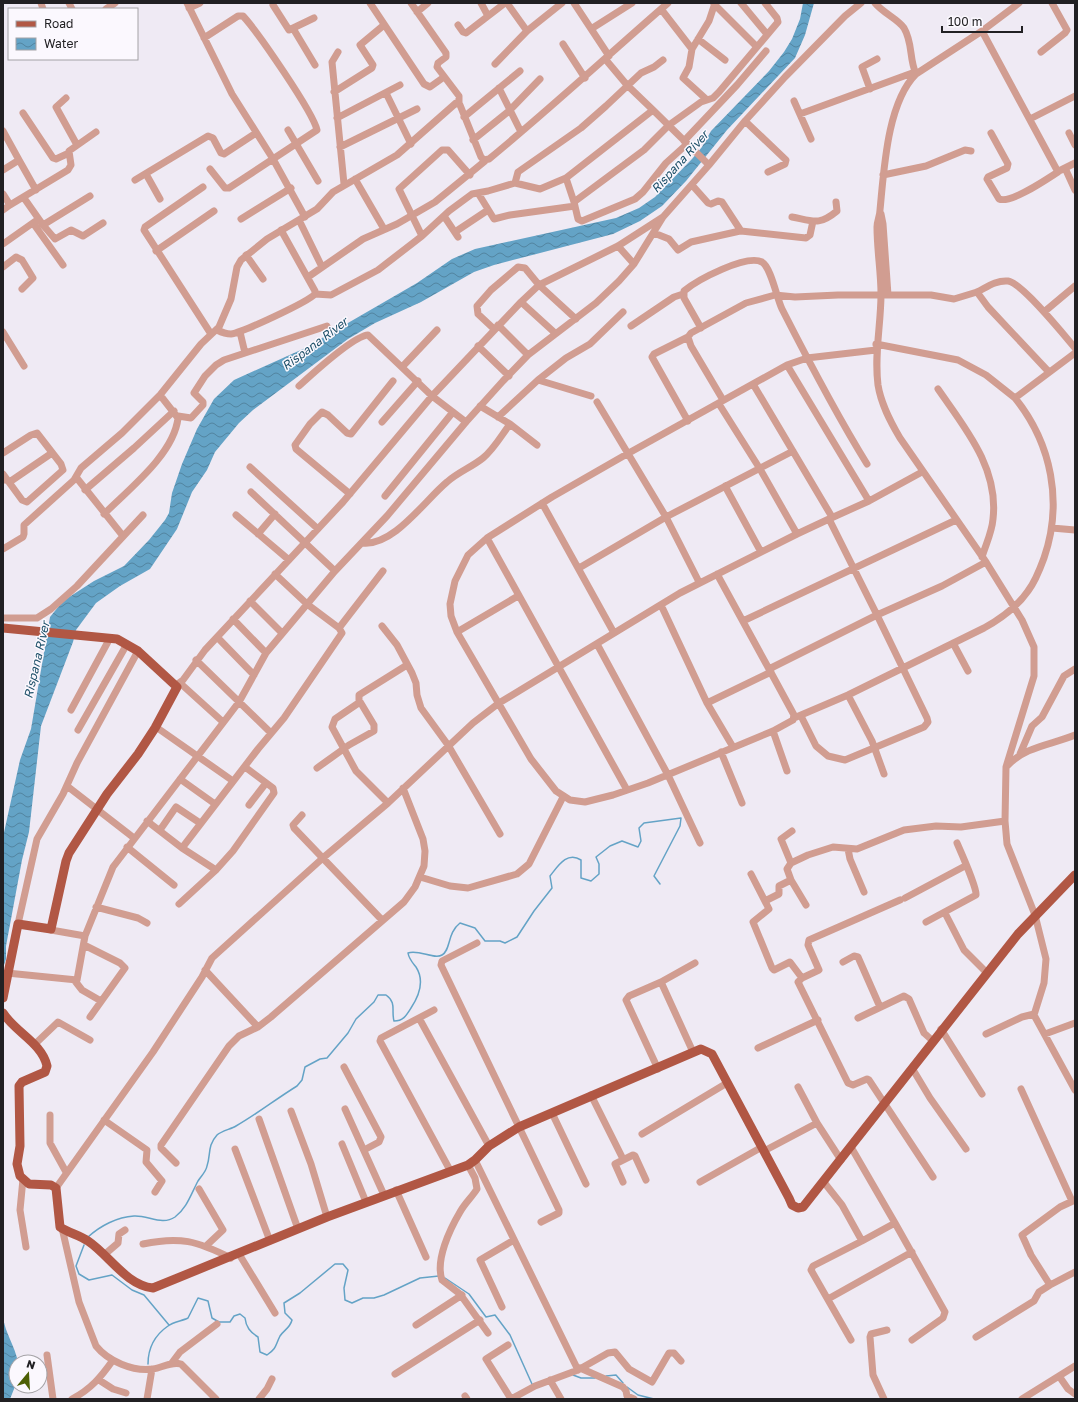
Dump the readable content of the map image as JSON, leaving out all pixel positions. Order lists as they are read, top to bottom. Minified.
{"water":["Rispana River"],"legend":["Road","Water"],"scale_bar":"100 m","north":"top"}
